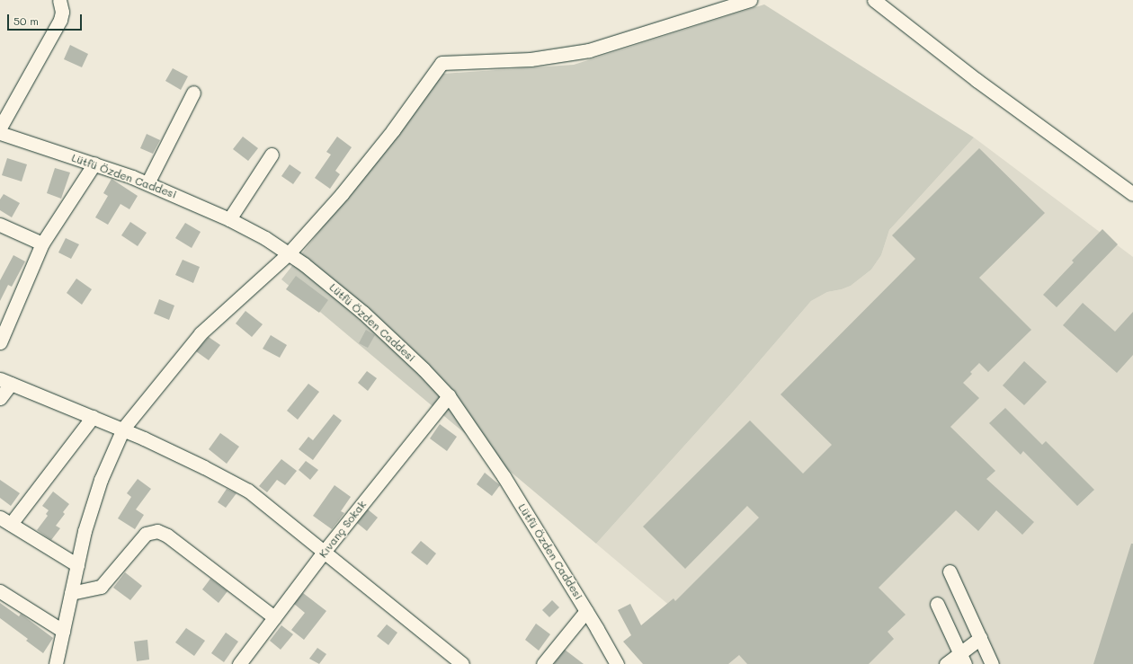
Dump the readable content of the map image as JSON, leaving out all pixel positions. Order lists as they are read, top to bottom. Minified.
{"streets":{"street":["Lütfü Özden Caddesi","Kıvanç Sokak"]},"crossings":[["Lütfü Özden Caddesi","Kıvanç Sokak"]],"scale_bar":"50 m"}
